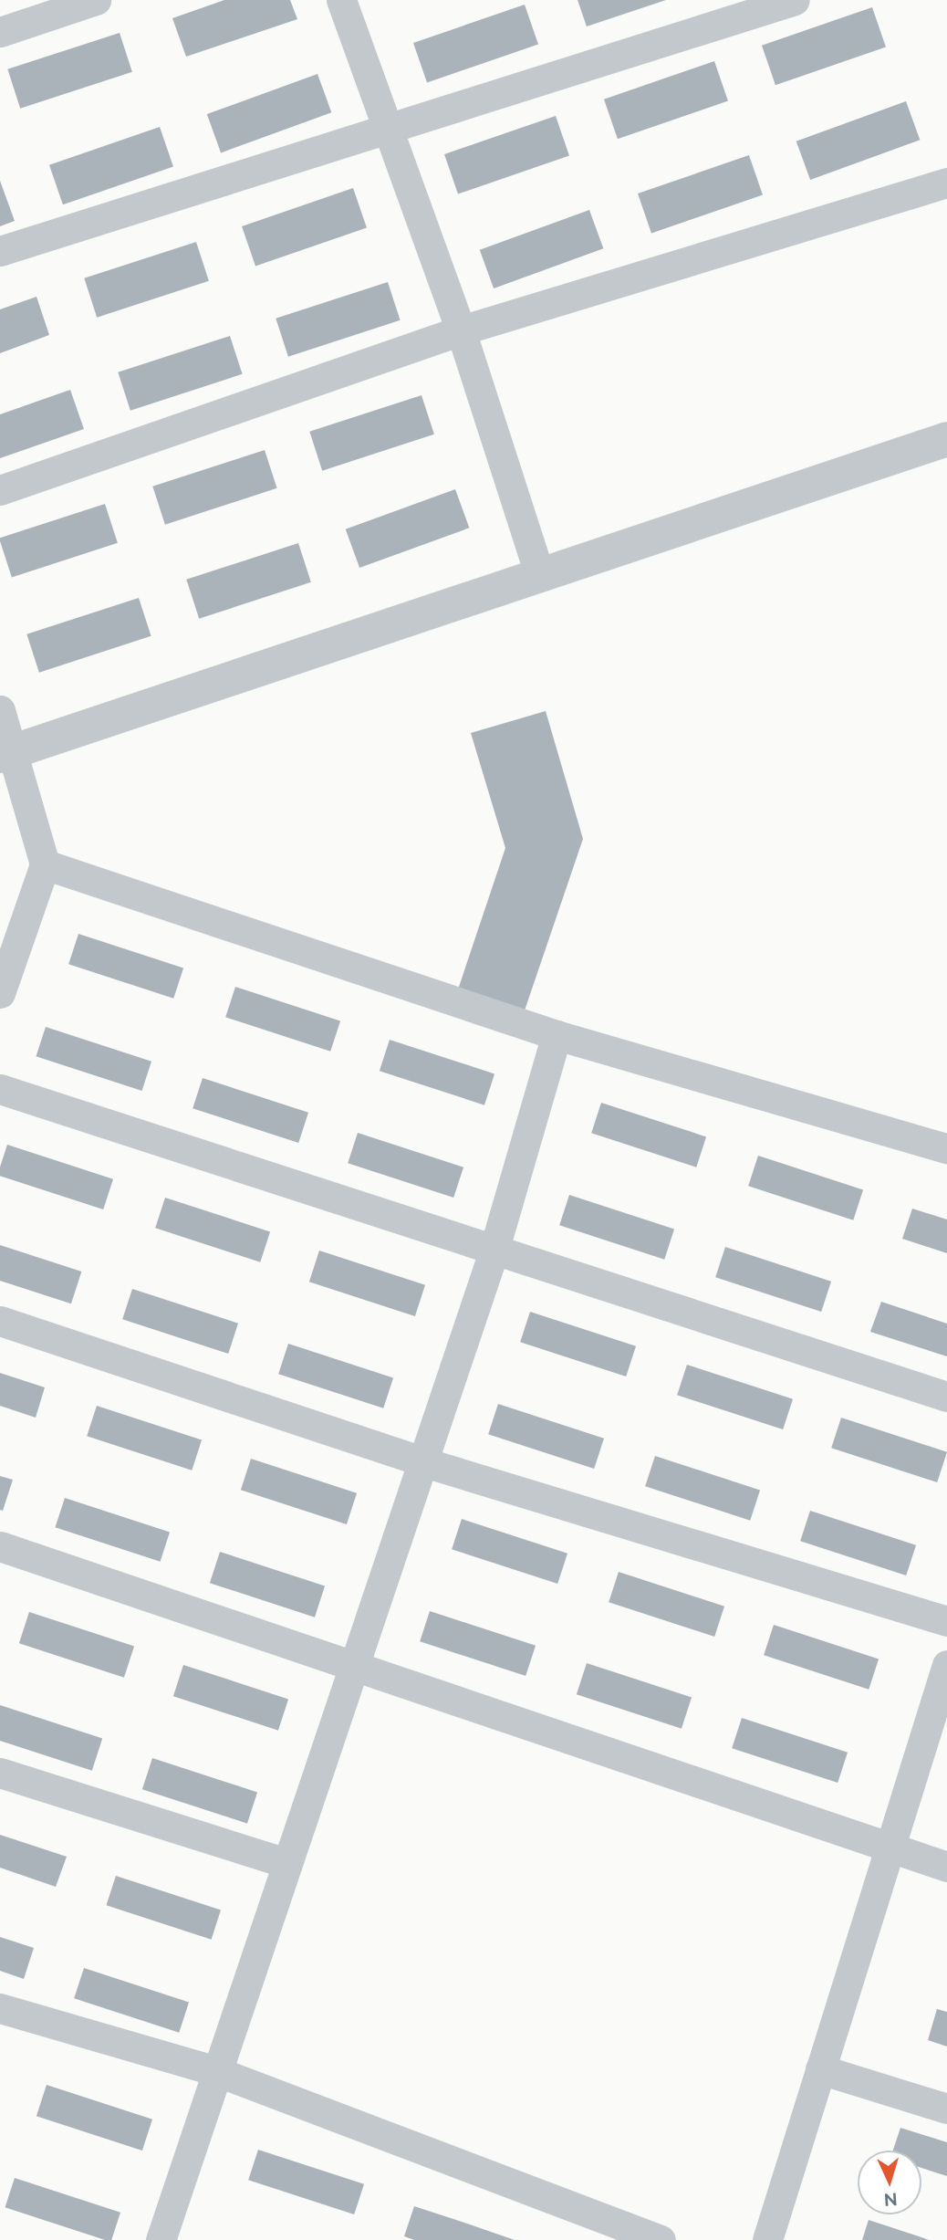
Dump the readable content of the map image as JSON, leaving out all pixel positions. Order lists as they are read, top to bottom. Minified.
{"north":"bottom"}
